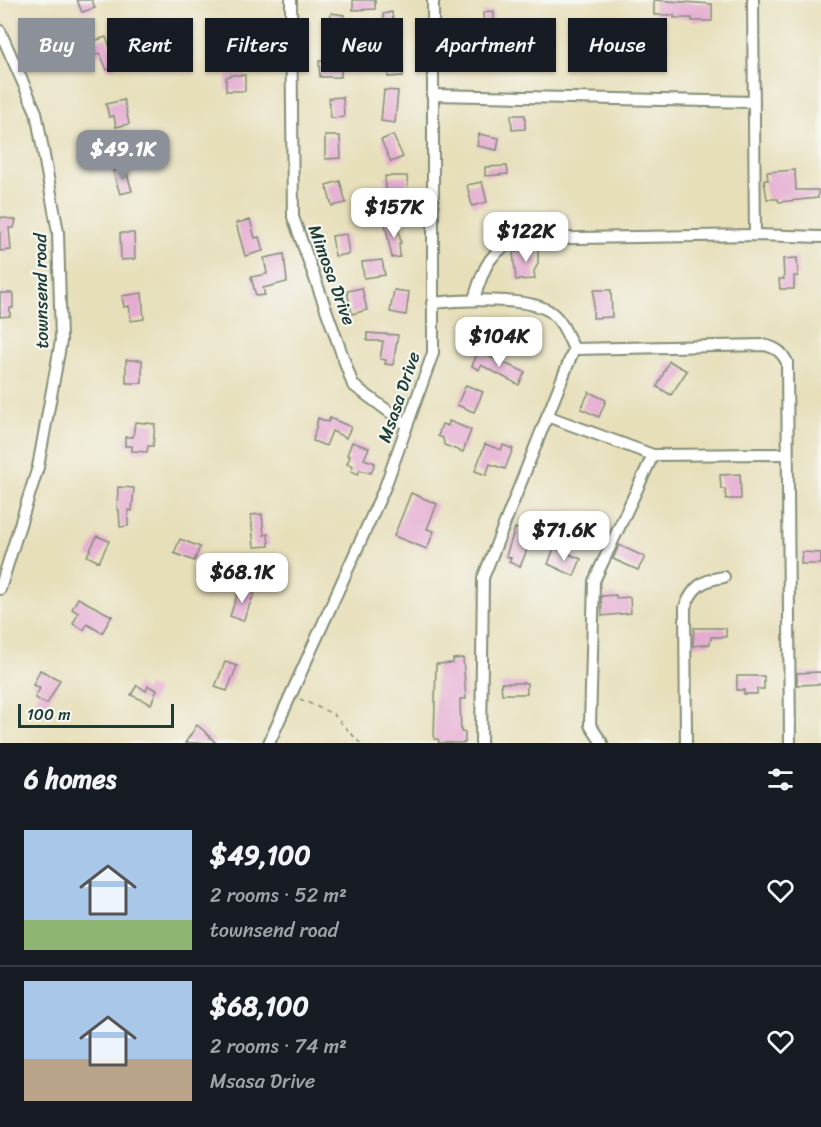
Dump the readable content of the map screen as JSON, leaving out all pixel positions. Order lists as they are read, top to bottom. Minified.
{"streets":{"street":["Mimosa Drive","townsend road","Msasa Drive"]},"crossings":[["Mimosa Drive","Msasa Drive"]],"scale_bar":"100 m","page":{"chip":["Buy","Rent","Filters","New","Apartment","House"],"price":["$49.1K","$157K","$122K","$104K","$71.6K","$68.1K"],"scale":"100 m","heading":"6 homes","list":[{"name":"$49,100","note":"2 rooms · 52 m² · townsend road"},{"name":"$68,100","note":"2 rooms · 74 m² · Msasa Drive"}]}}
